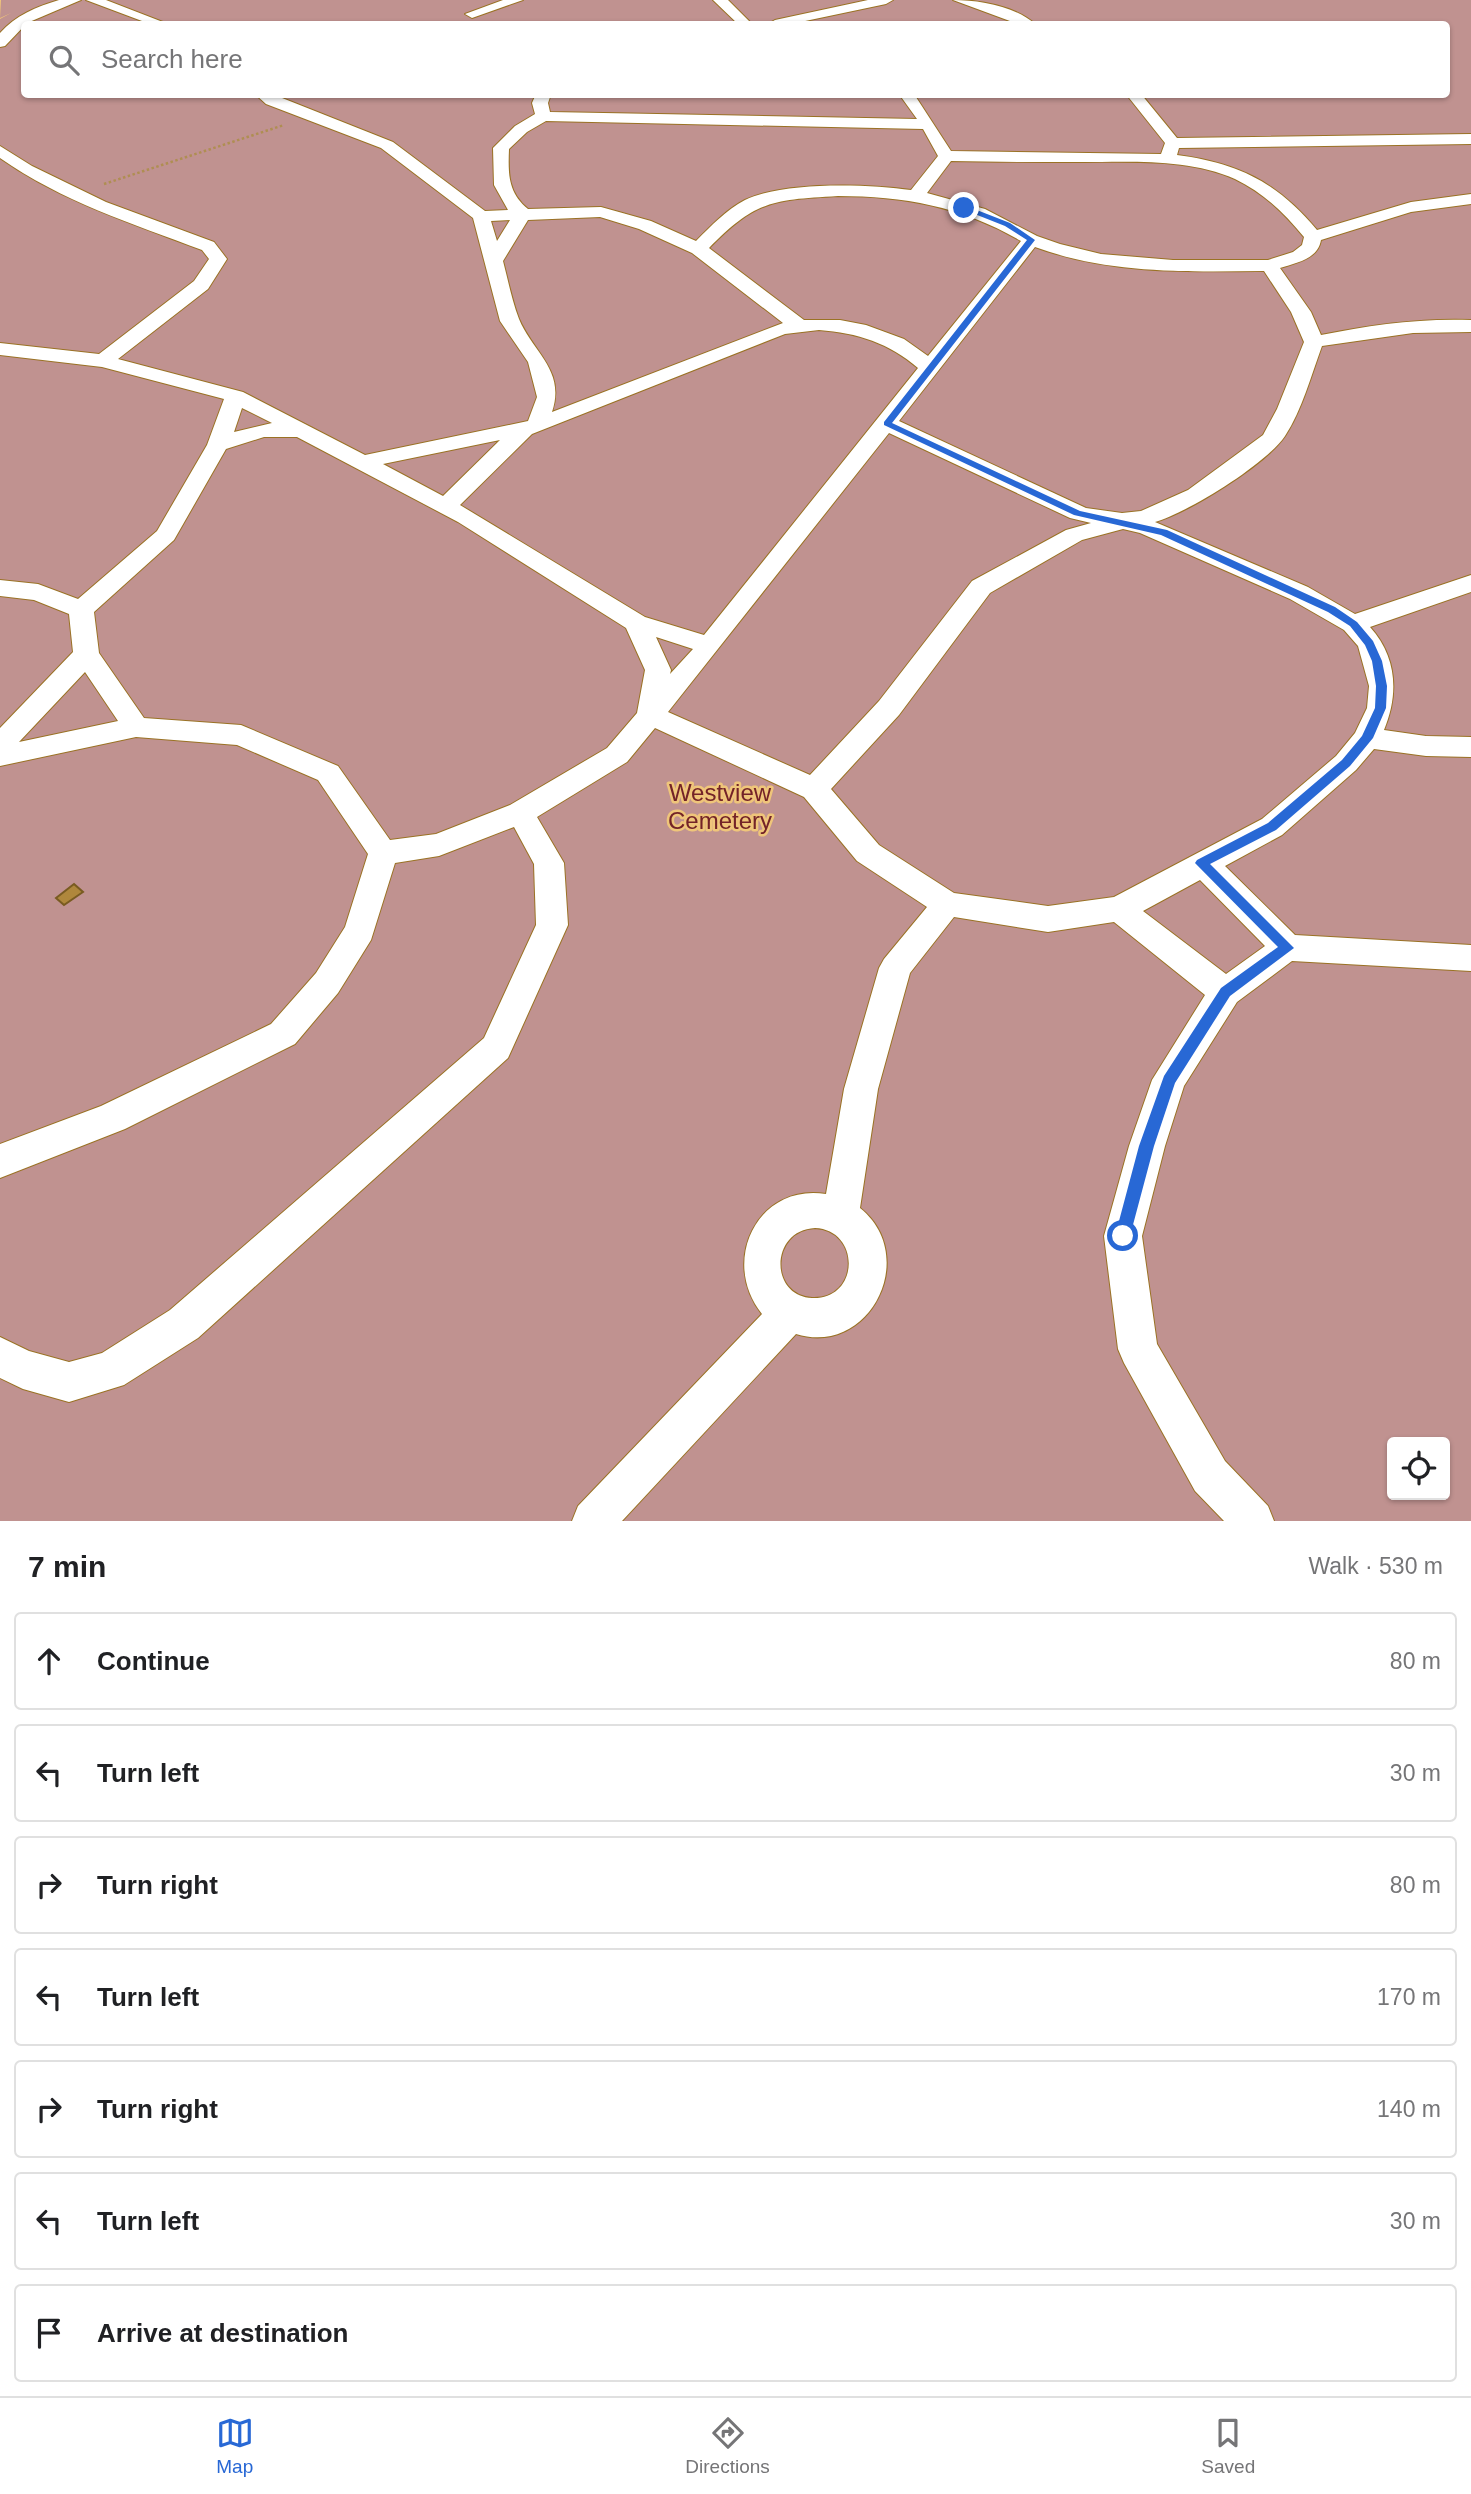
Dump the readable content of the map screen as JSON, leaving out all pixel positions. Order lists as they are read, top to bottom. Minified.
{"parks":["Westview Cemetery"],"page":{"search":"Search here","heading":["7 min","Walk · 530 m"],"list":[["Continue","80 m"],["Turn left","30 m"],["Turn right","80 m"],["Turn left","170 m"],["Turn right","140 m"],["Turn left","30 m"],"Arrive at destination"],"nav":["Map","Directions","Saved"]}}
